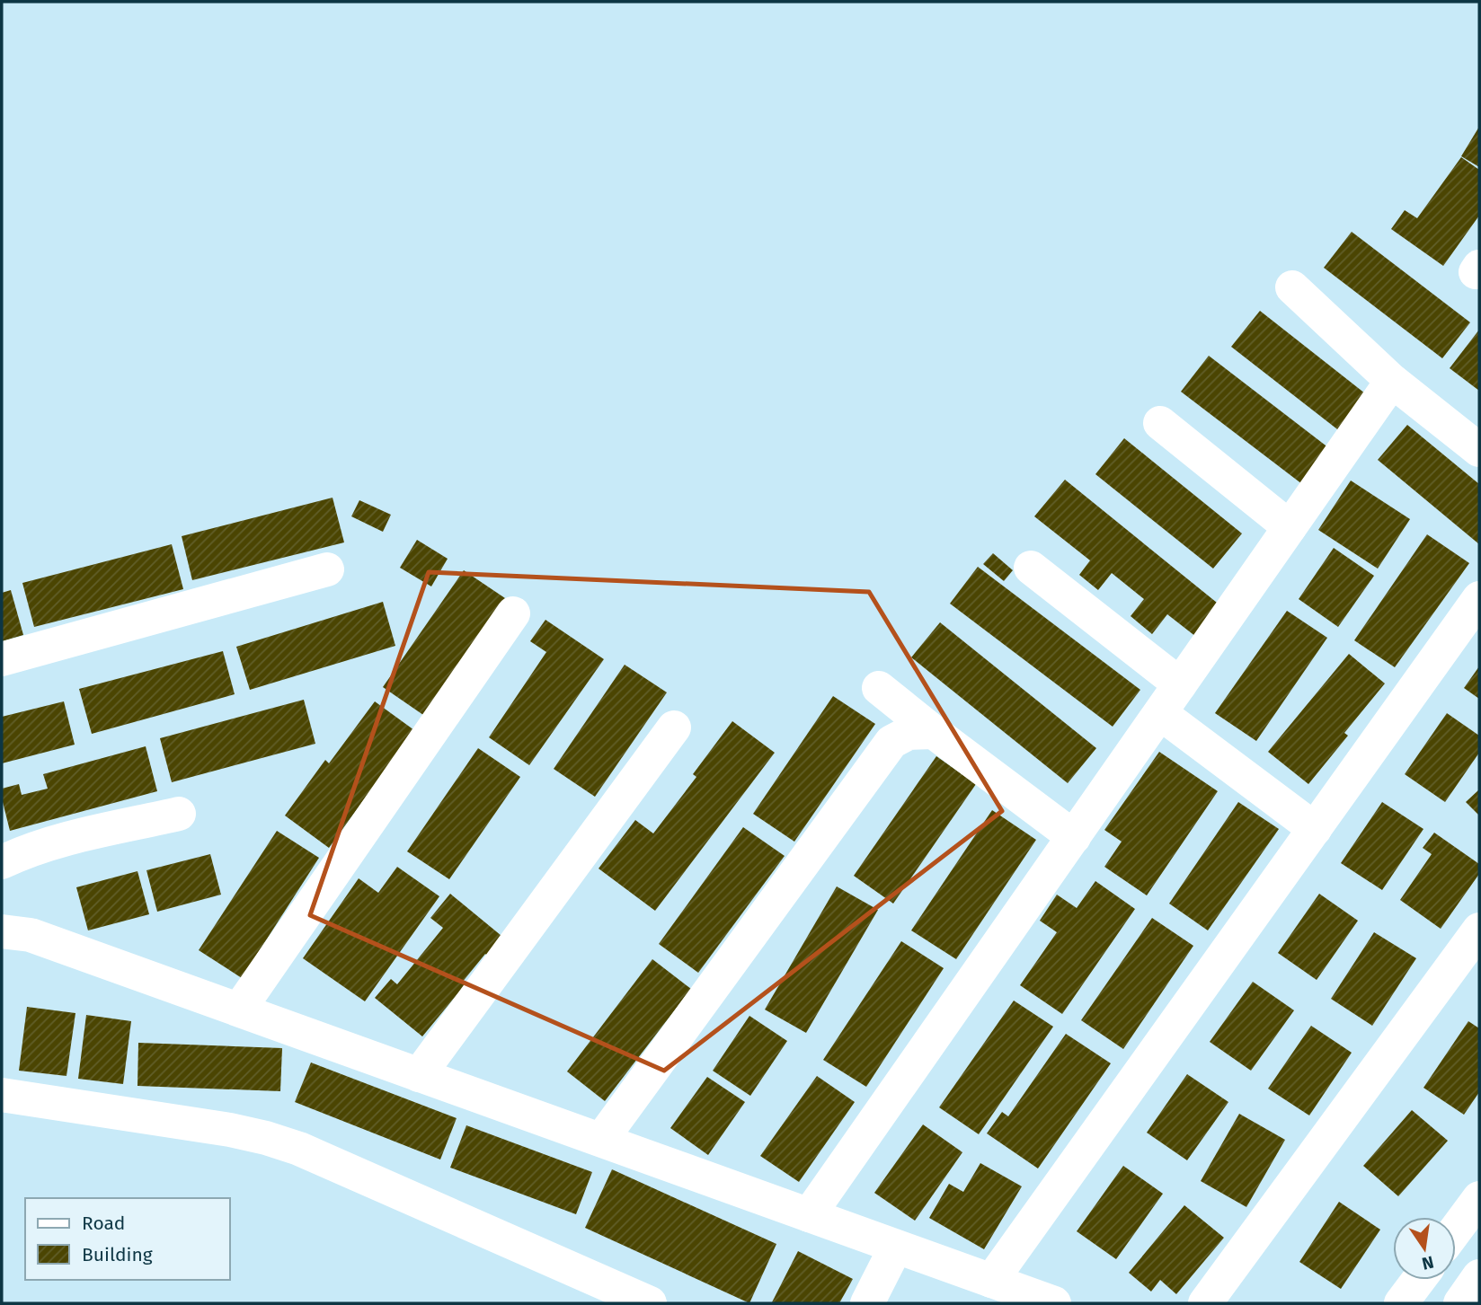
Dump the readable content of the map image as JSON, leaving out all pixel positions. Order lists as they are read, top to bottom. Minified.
{"legend":["Road","Building"],"north":"bottom"}
